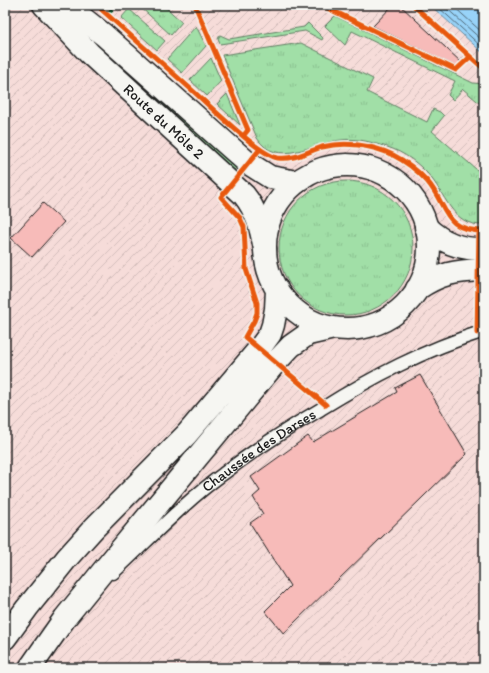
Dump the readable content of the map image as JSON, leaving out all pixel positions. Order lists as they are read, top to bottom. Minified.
{"streets":{"main road":["Route du Môle 2","Chaussée des Darses"]}}
